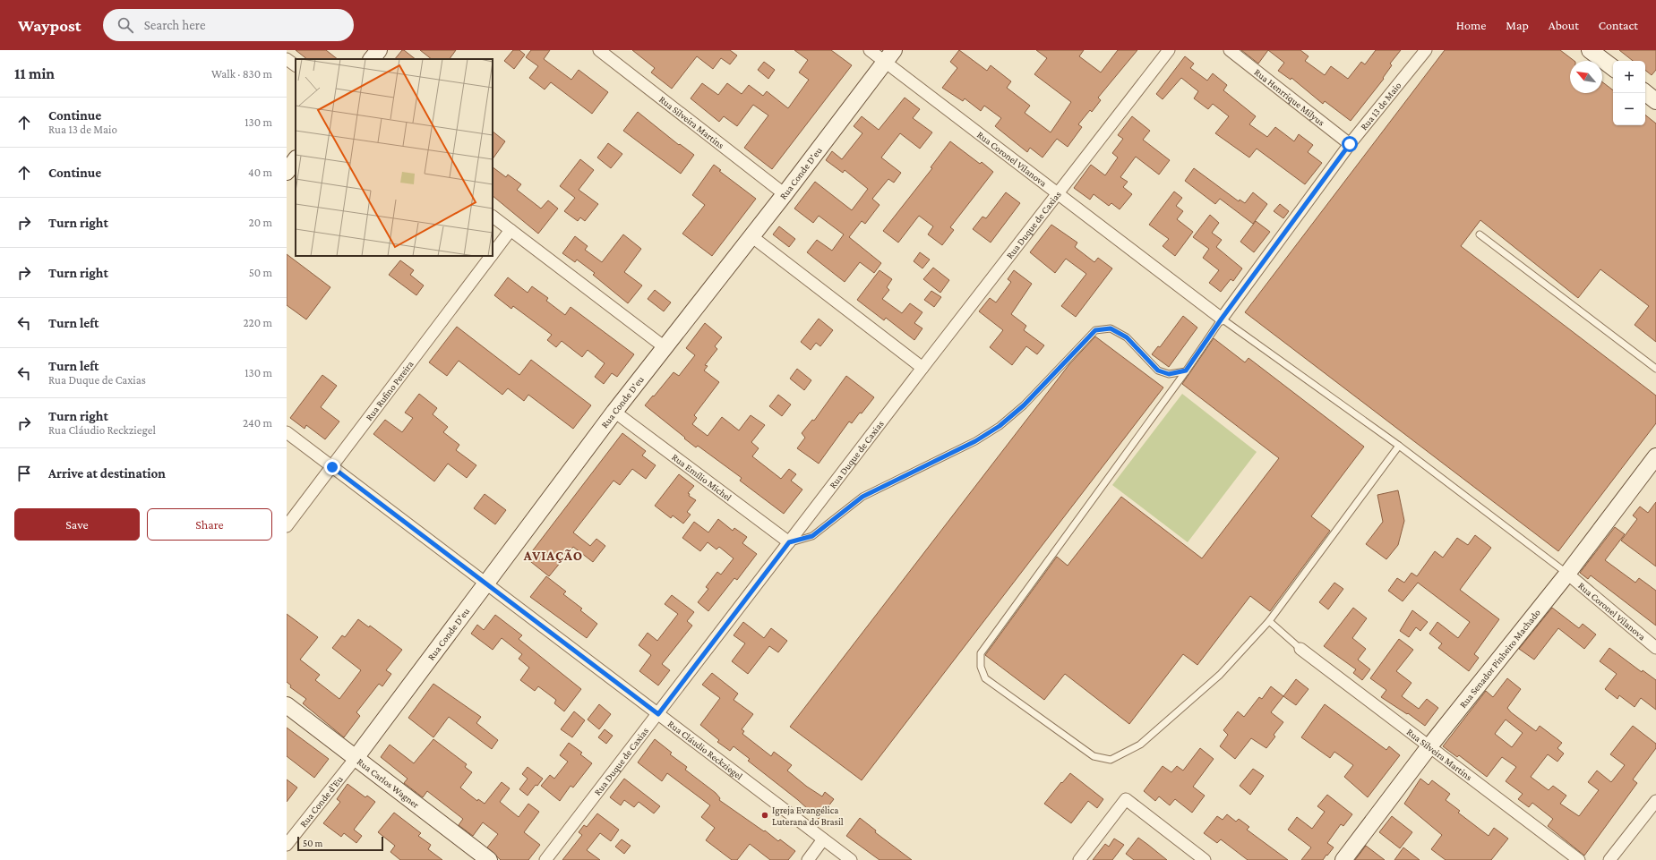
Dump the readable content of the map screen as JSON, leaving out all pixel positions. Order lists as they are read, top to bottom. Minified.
{"streets":{"street":["Rua Henrrique Milyus","Rua 13 de Maio","Rua Silveira Martins","Rua Coronel Vilanova","Rua Conde D'eu","Rua Duque de Caxias","Rua Rufino Pereira","Rua Emílio Michel","Rua Senador Pinheiro Machado","Rua Cláudio Reckziegel","Rua Carlos Wagner","Rua Conde d'Eu"]},"crossings":[["Rua Henrrique Milyus","Rua 13 de Maio"],["Rua 13 de Maio","Rua Coronel Vilanova"],["Rua Silveira Martins","Rua Conde D'eu"],["Rua Silveira Martins","Rua Senador Pinheiro Machado"],["Rua Coronel Vilanova","Rua Conde D'eu"],["Rua Coronel Vilanova","Rua Duque de Caxias"],["Rua Coronel Vilanova","Rua Senador Pinheiro Machado"],["Rua Conde D'eu","Rua Emílio Michel"],["Rua Conde D'eu","Rua Cláudio Reckziegel"],["Rua Conde D'eu","Rua Carlos Wagner"],["Rua Conde D'eu","Rua Conde d'Eu"],["Rua Duque de Caxias","Rua Emílio Michel"],["Rua Duque de Caxias","Rua Cláudio Reckziegel"],["Rua Rufino Pereira","Rua Cláudio Reckziegel"],["Rua Carlos Wagner","Rua Conde d'Eu"]],"districts":["AVIAÇÃO"],"places":["Igreja Evangélica Luterana do Brasil"],"scale_bar":"50 m","north":"top left","page":{"header":"Waypost","search":"Search here","nav":["Home","Map","About","Contact"],"heading":["11 min","Walk · 830 m"],"map_buttons":["+","−"],"list":[["Continue","Rua 13 de Maio","130 m"],["Continue","40 m"],["Turn right","20 m"],["Turn right","50 m"],["Turn left","220 m"],["Turn left","Rua Duque de Caxias","130 m"],["Turn right","Rua Cláudio Reckziegel","240 m"],"Arrive at destination"],"buttons":["Save","Share"],"scale":"50 m"}}
